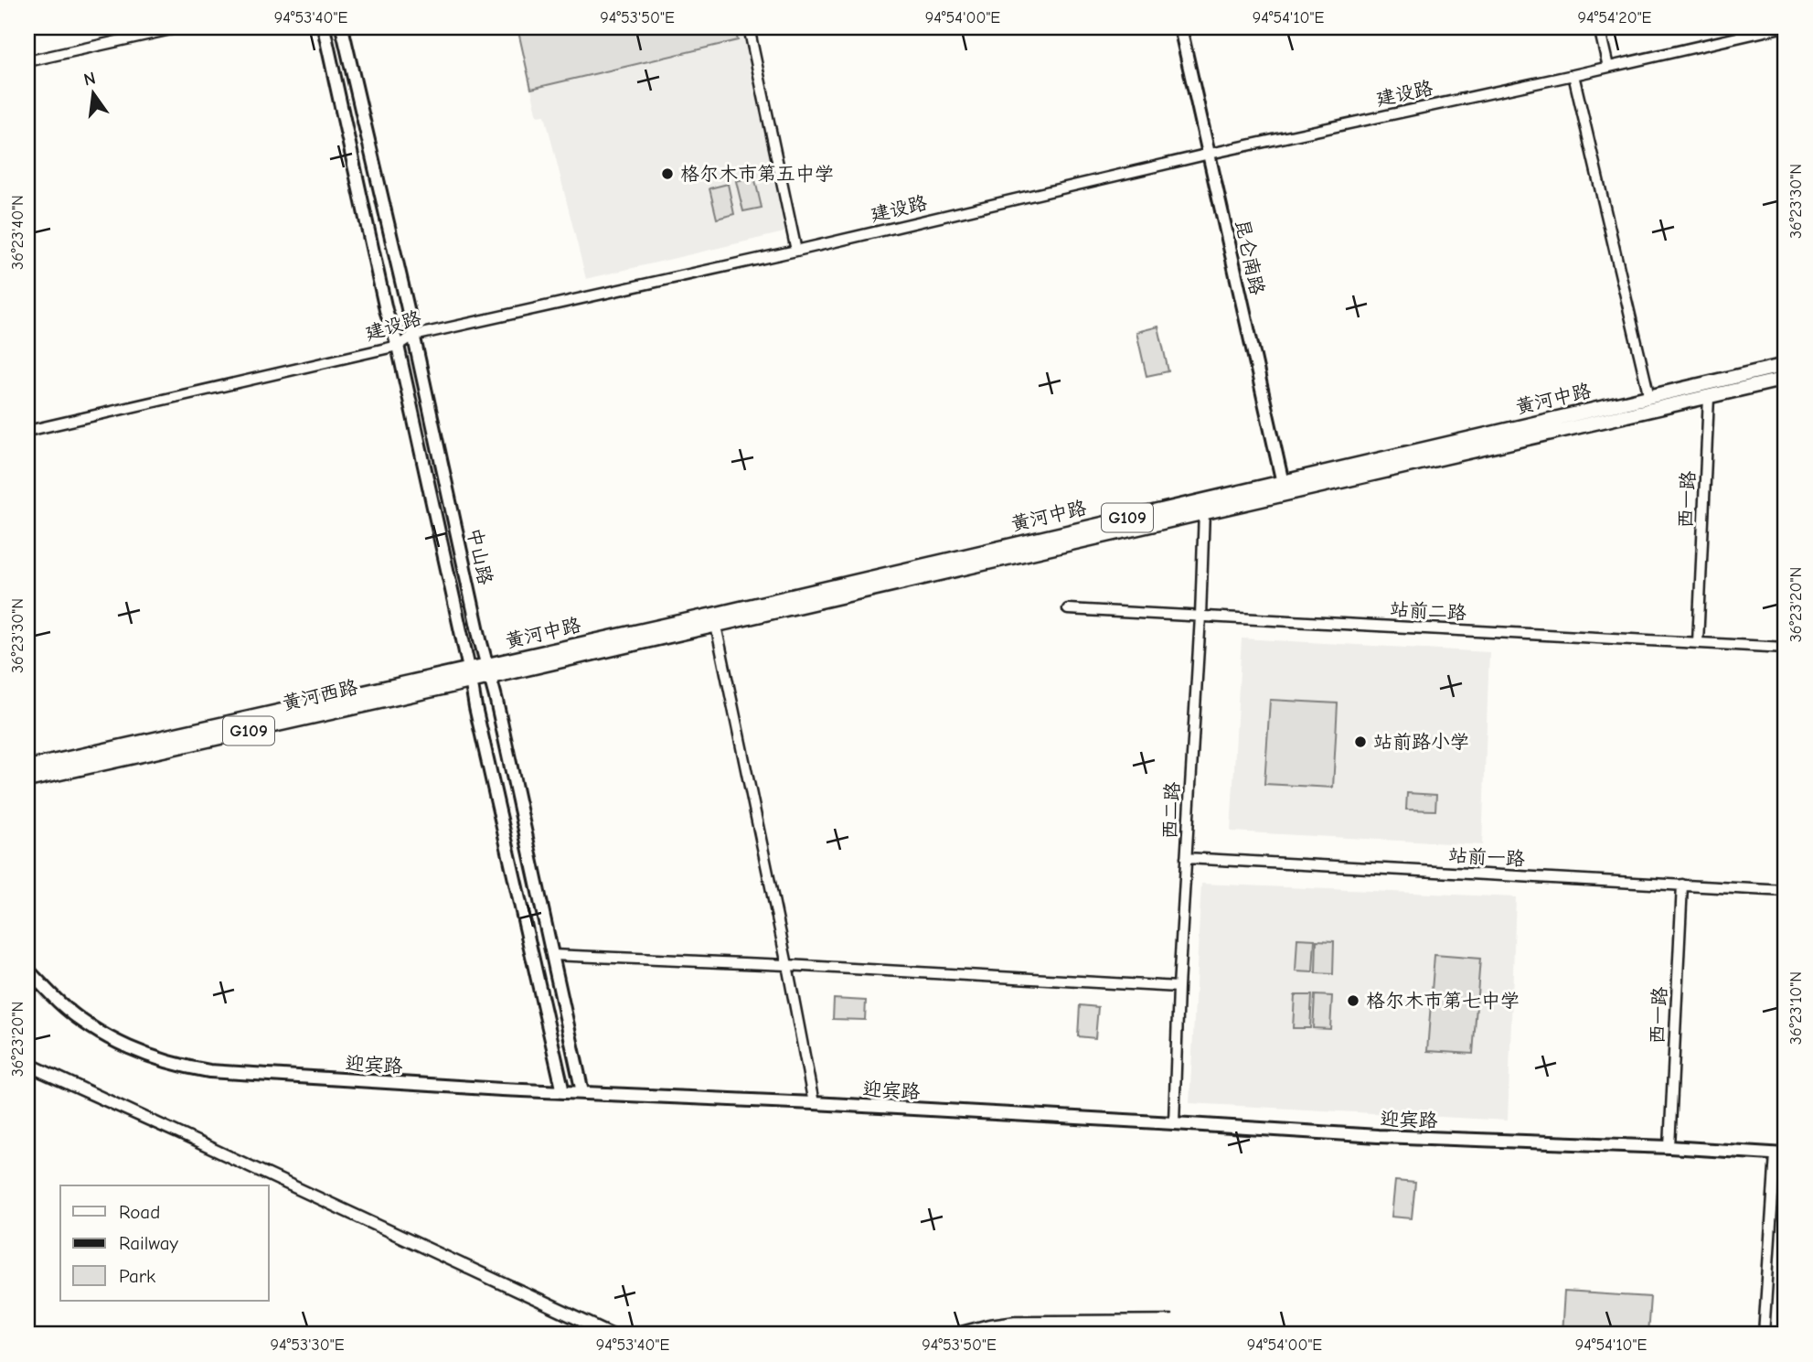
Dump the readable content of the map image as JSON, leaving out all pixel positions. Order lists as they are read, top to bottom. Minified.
{"streets":{"highway":["黄河中路","G109","黄河西路"],"main road":["昆仑南路","中山路","迎宾路"],"street":["建设路","西一路","站前二路","西二路","站前一路"]},"crossings":[["建设路","昆仑南路"],["建设路","中山路"],["昆仑南路","黄河中路"],["黄河中路","西一路"],["黄河中路","中山路"],["黄河中路","黄河西路"],["黄河中路","西二路"],["西一路","站前二路"],["西一路","站前一路"],["西一路","迎宾路"],["中山路","黄河西路"],["中山路","迎宾路"],["站前二路","西二路"],["西二路","站前一路"],["西二路","迎宾路"]],"places":["格尔木市第五中学","站前路小学","格尔木市第七中学"],"legend":["Road","Railway","Park"],"north":"top","coordinates":["94°53'40\"E","94°53'50\"E","94°54'00\"E","94°54'10\"E","94°54'20\"E","36°23'30\"N","36°23'40\"N","36°23'20\"N","36°23'10\"N","94°53'30\"E"]}
